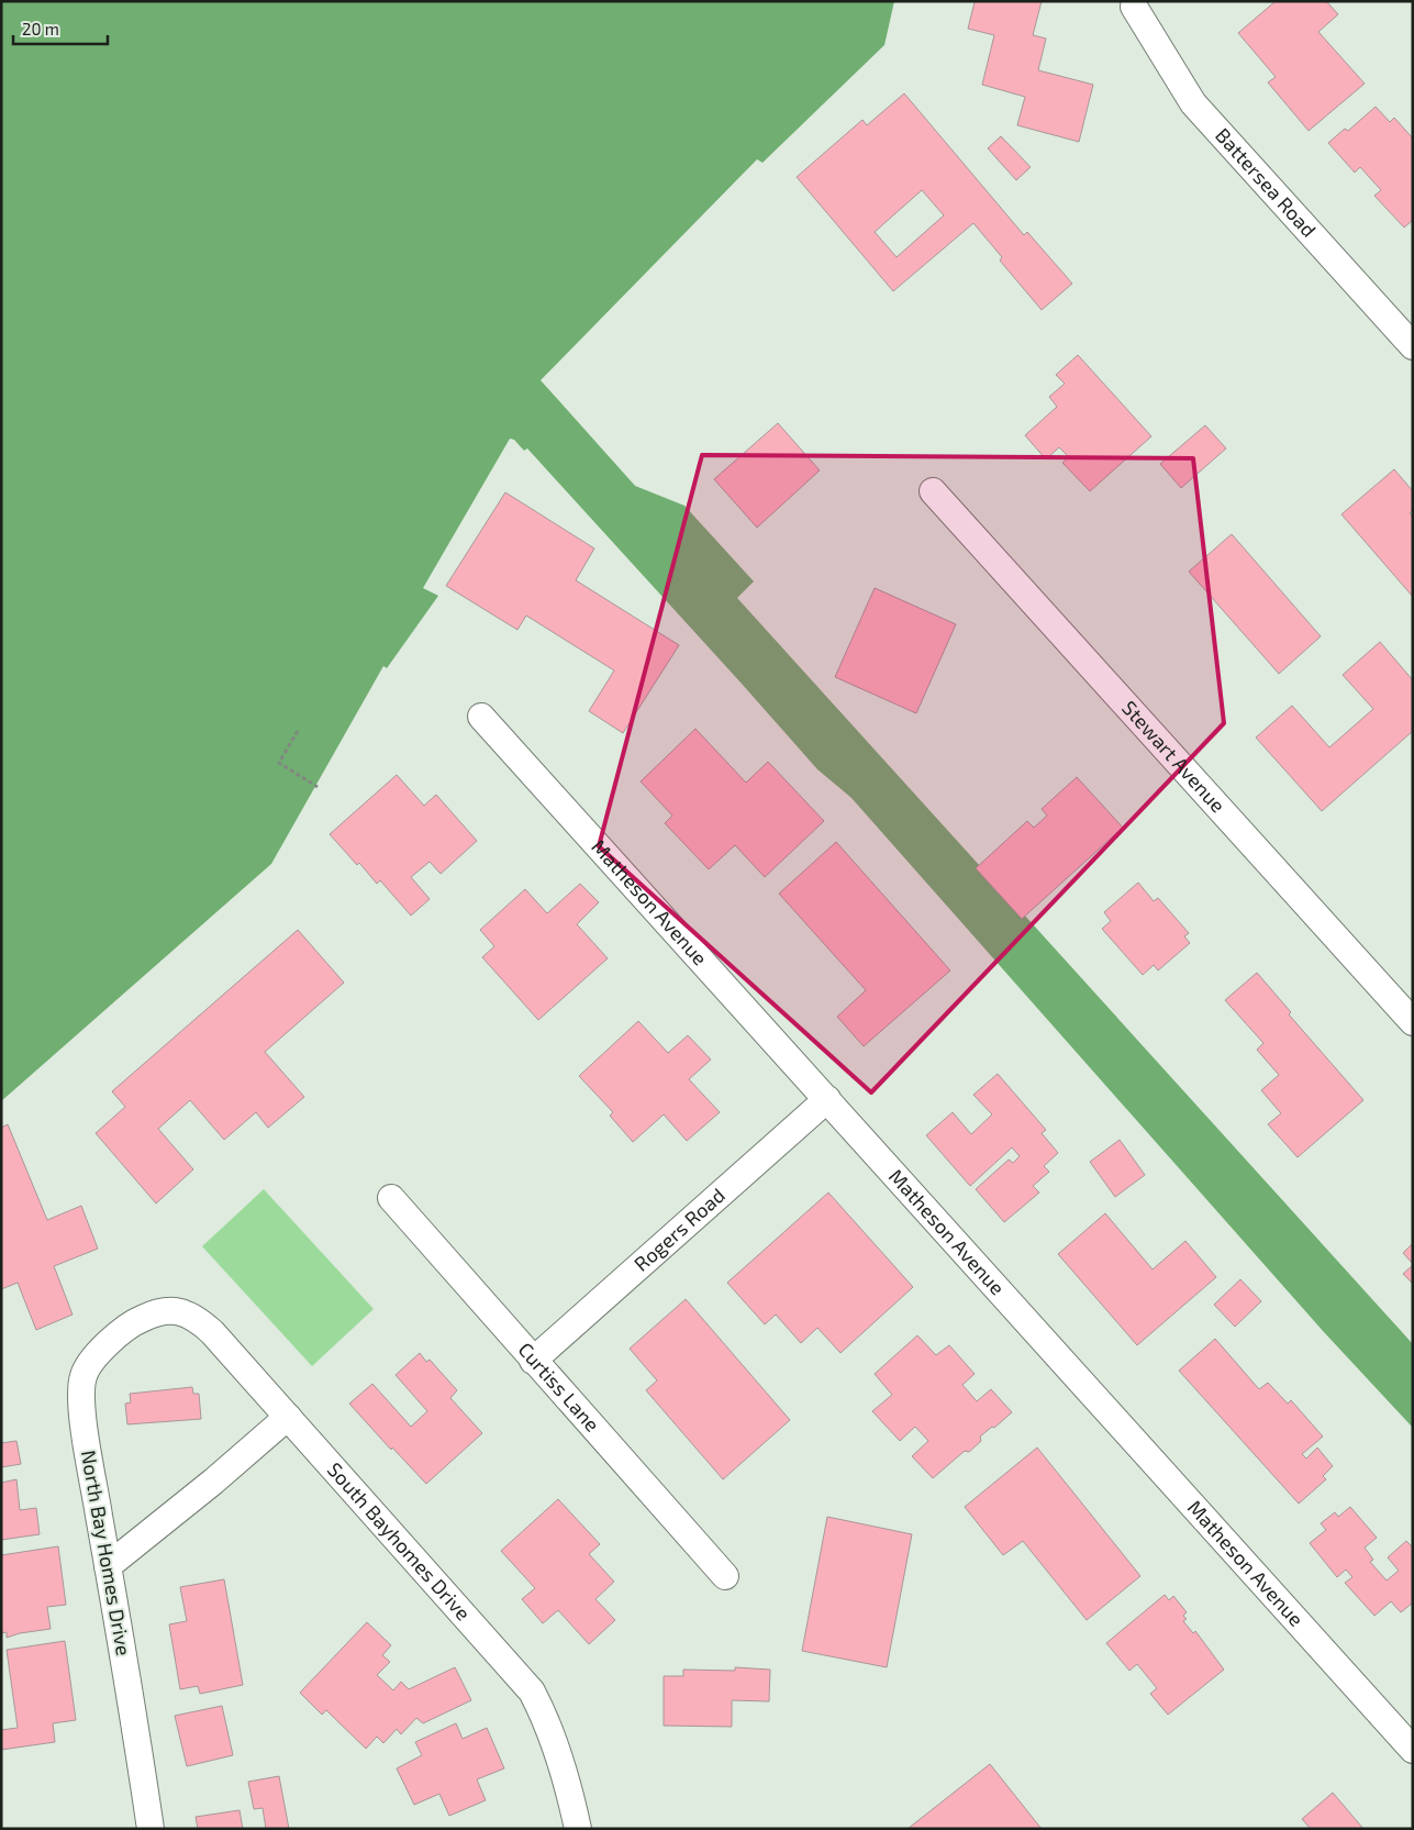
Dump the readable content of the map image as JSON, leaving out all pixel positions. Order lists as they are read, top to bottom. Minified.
{"streets":{"street":["Battersea Road","Stewart Avenue","Matheson Avenue","Rogers Road","Curtiss Lane","South Bayhomes Drive","North Bay Homes Drive"]},"crossings":[["Matheson Avenue","Rogers Road"],["Rogers Road","Curtiss Lane"],["South Bayhomes Drive","North Bay Homes Drive"]],"scale_bar":"20 m"}
